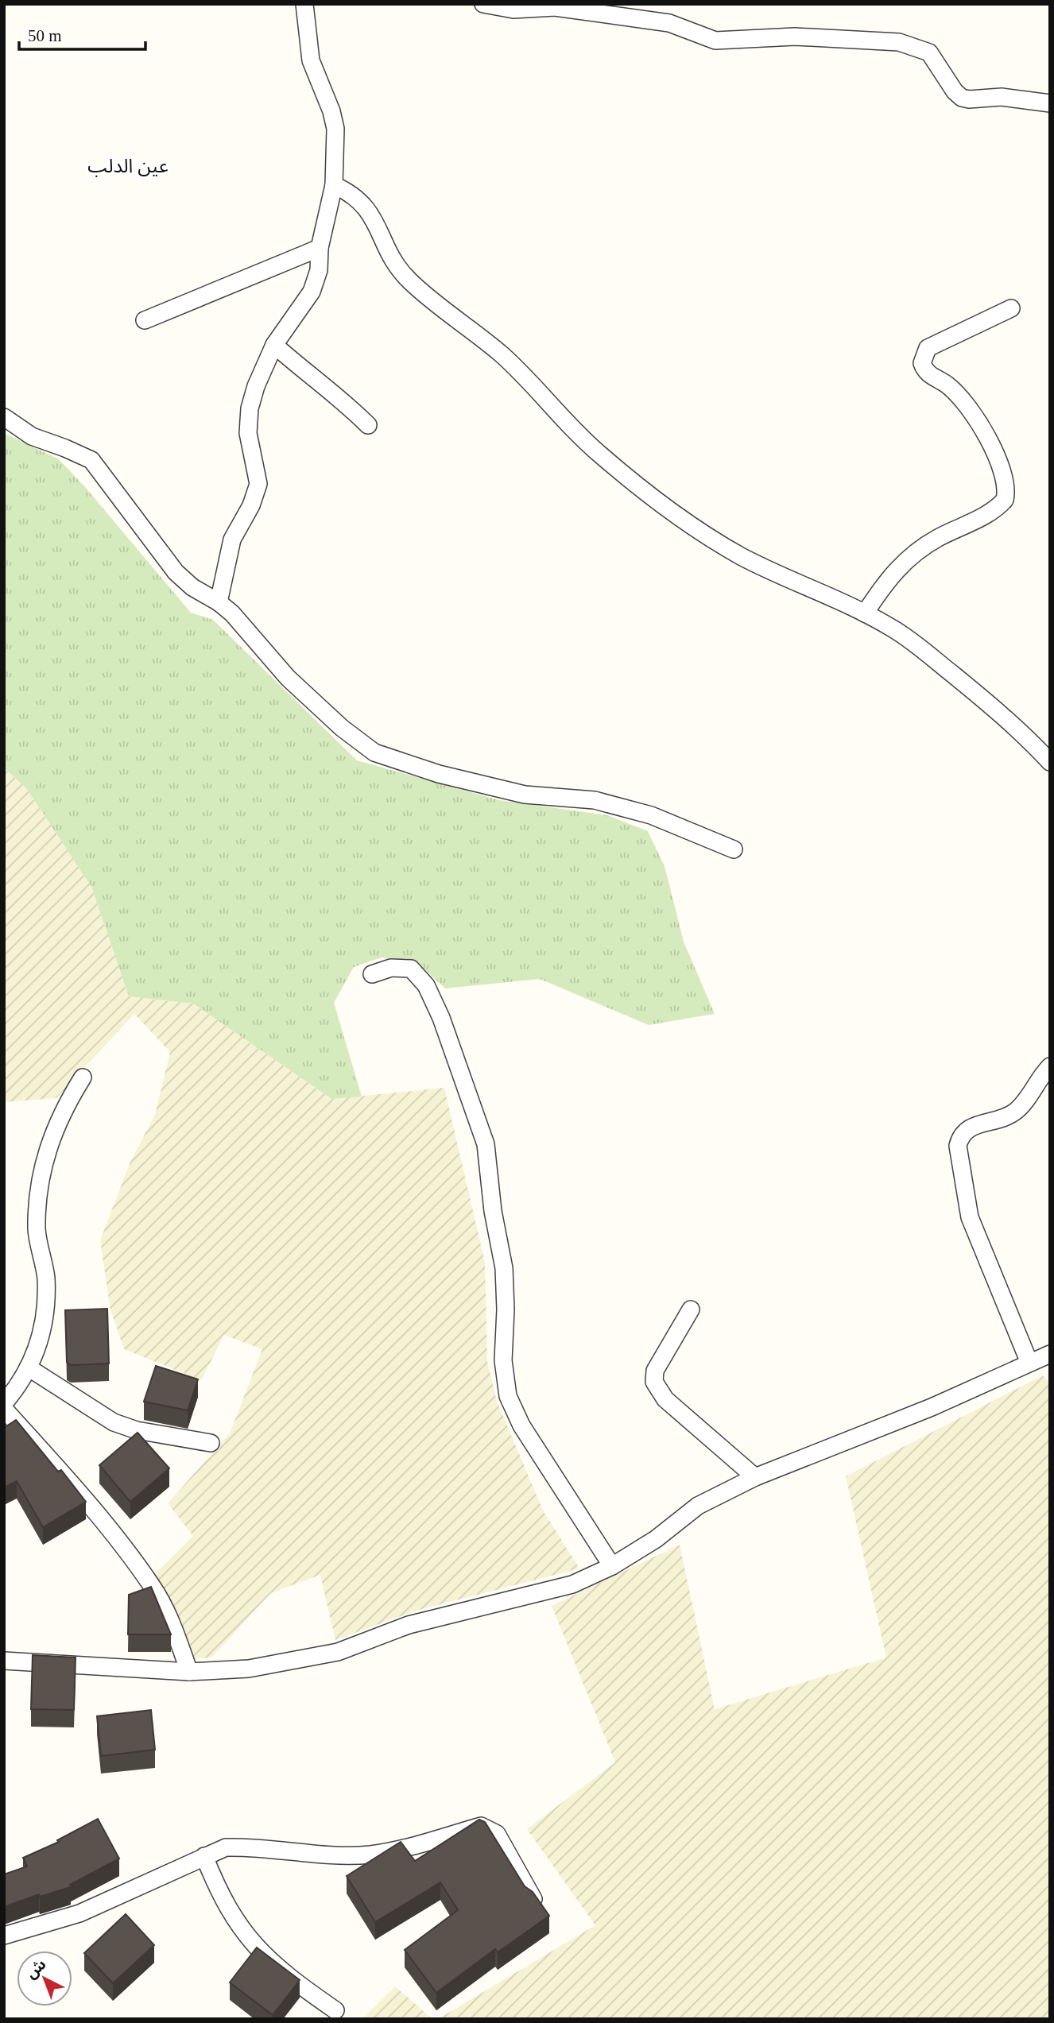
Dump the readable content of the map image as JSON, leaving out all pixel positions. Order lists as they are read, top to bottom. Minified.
{"districts":["عين الدلب"],"scale_bar":"50 m","north":"top left"}
